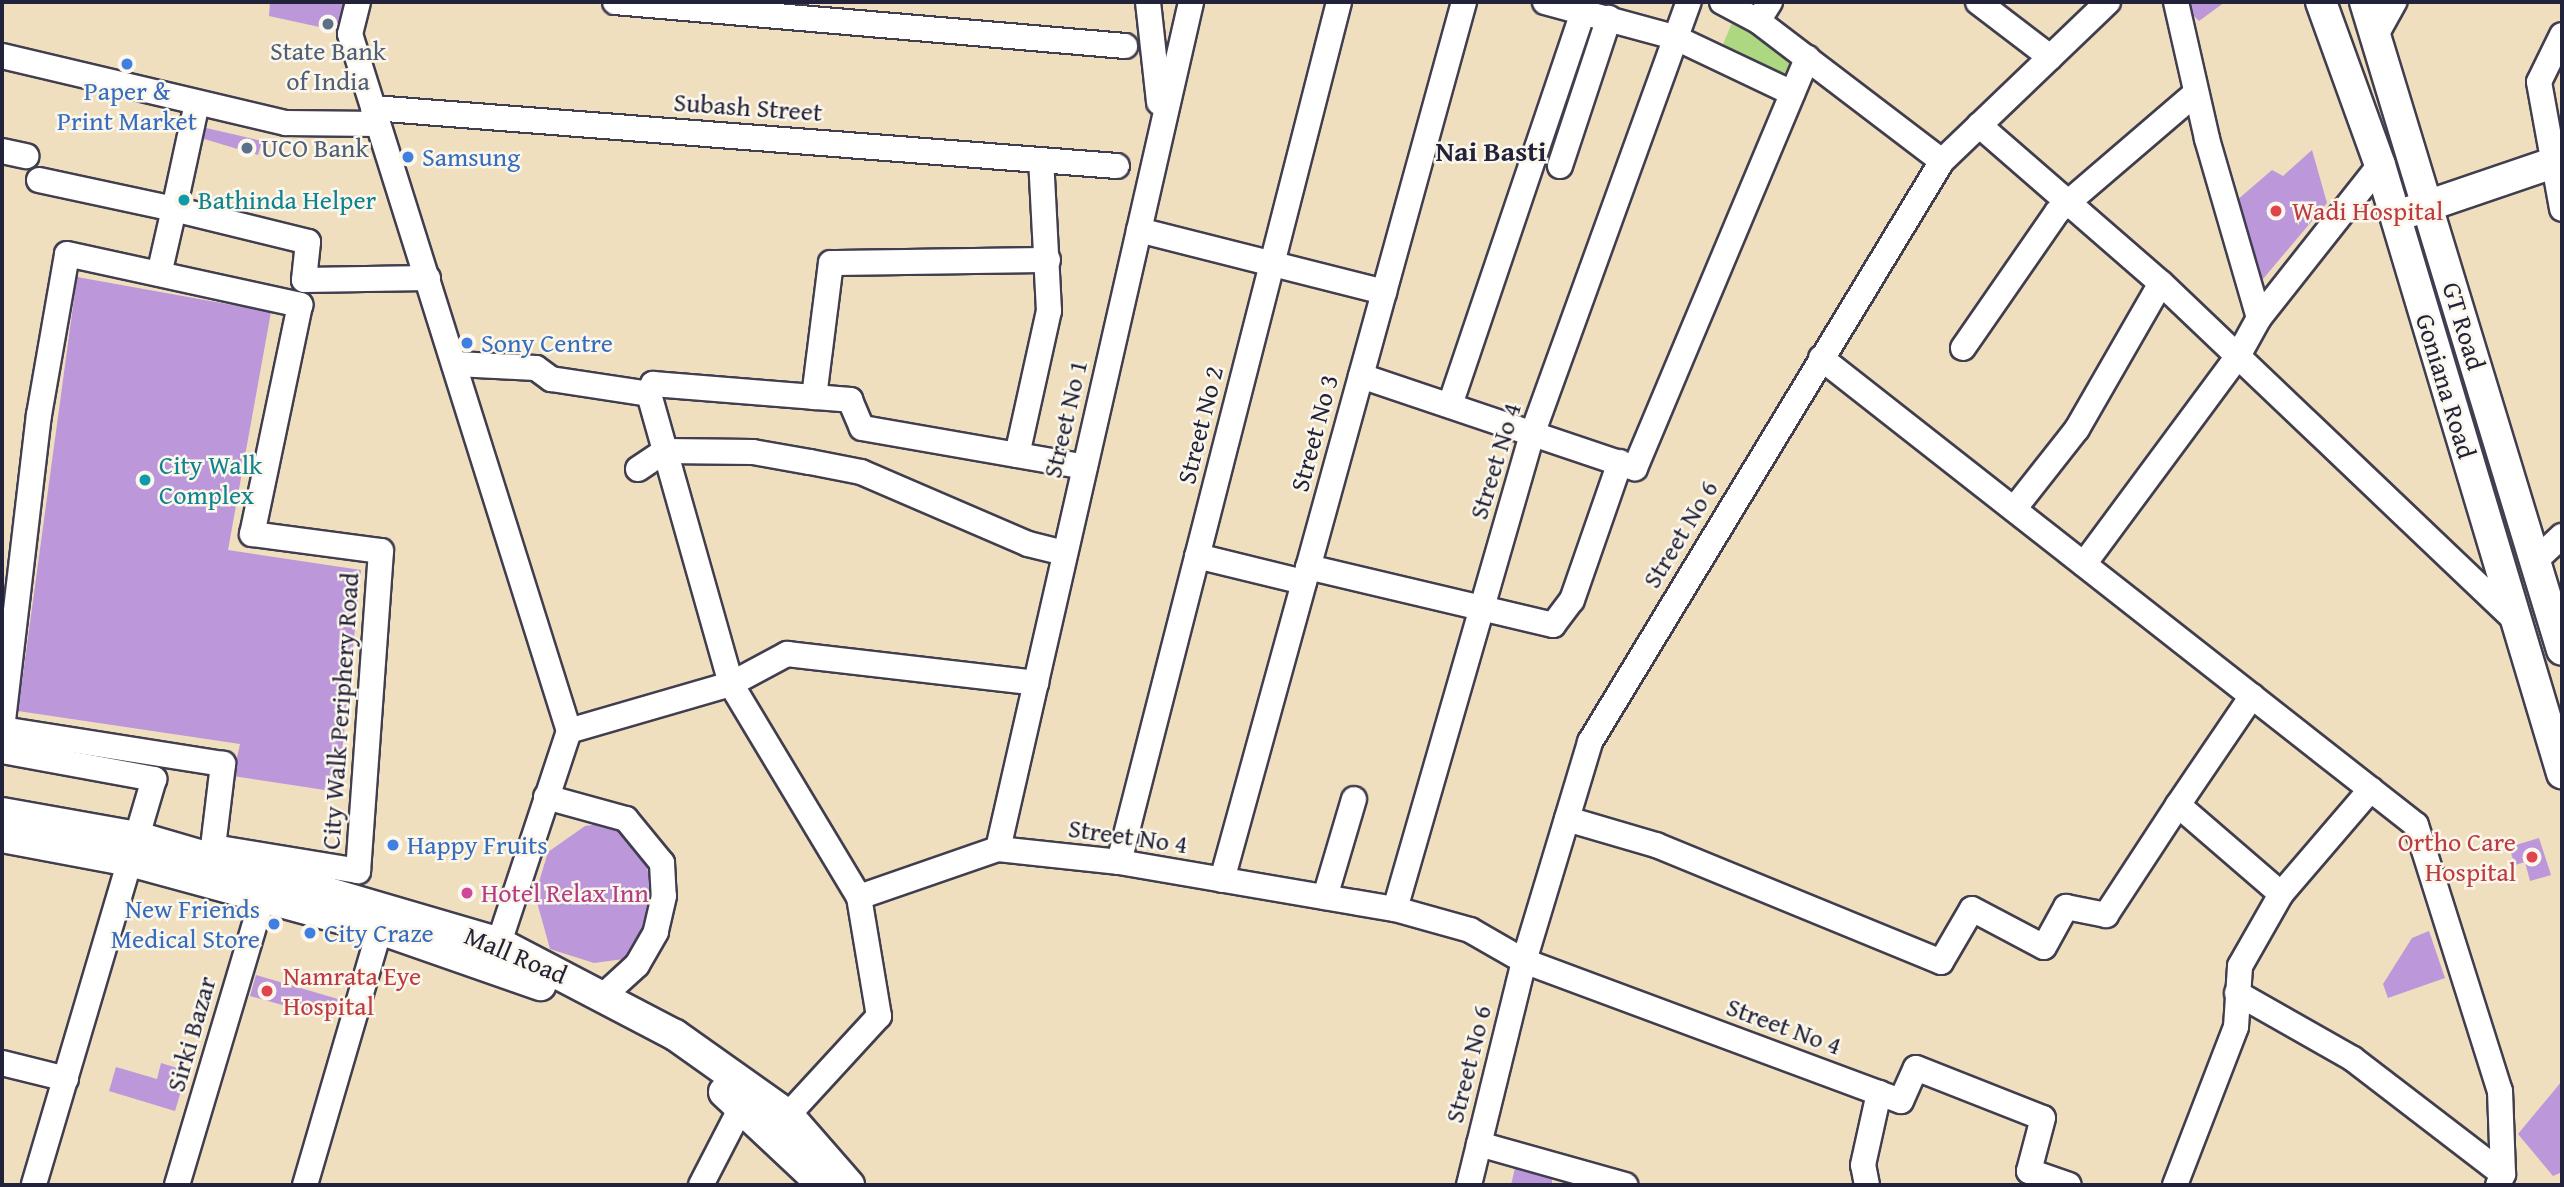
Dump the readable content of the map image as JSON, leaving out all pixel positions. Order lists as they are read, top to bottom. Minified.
{"streets":{"main road":["GT Road","Goniana Road","Mall Road"],"street":["Subash Street","Street No 1","Street No 2","Street No 3","Street No 4","Street No 6","City Walk Periphery Road","Sirki Bazar"]},"crossings":[["Street No 1","Street No 4"],["Street No 2","Street No 4"],["Street No 3","Street No 4"],["Street No 4","Street No 6"],["City Walk Periphery Road","Mall Road"],["City Walk Periphery Road","Sirki Bazar"],["Mall Road","Sirki Bazar"]],"districts":["Nai Basti"],"places":["State Bank of India","Paper & Print Market","UCO Bank","Samsung","Bathinda Helper","Wadi Hospital","Sony Centre","City Walk Complex","Happy Fruits","Ortho Care Hospital","Hotel Relax Inn","New Friends Medical Store","City Craze","Namrata Eye Hospital"]}
